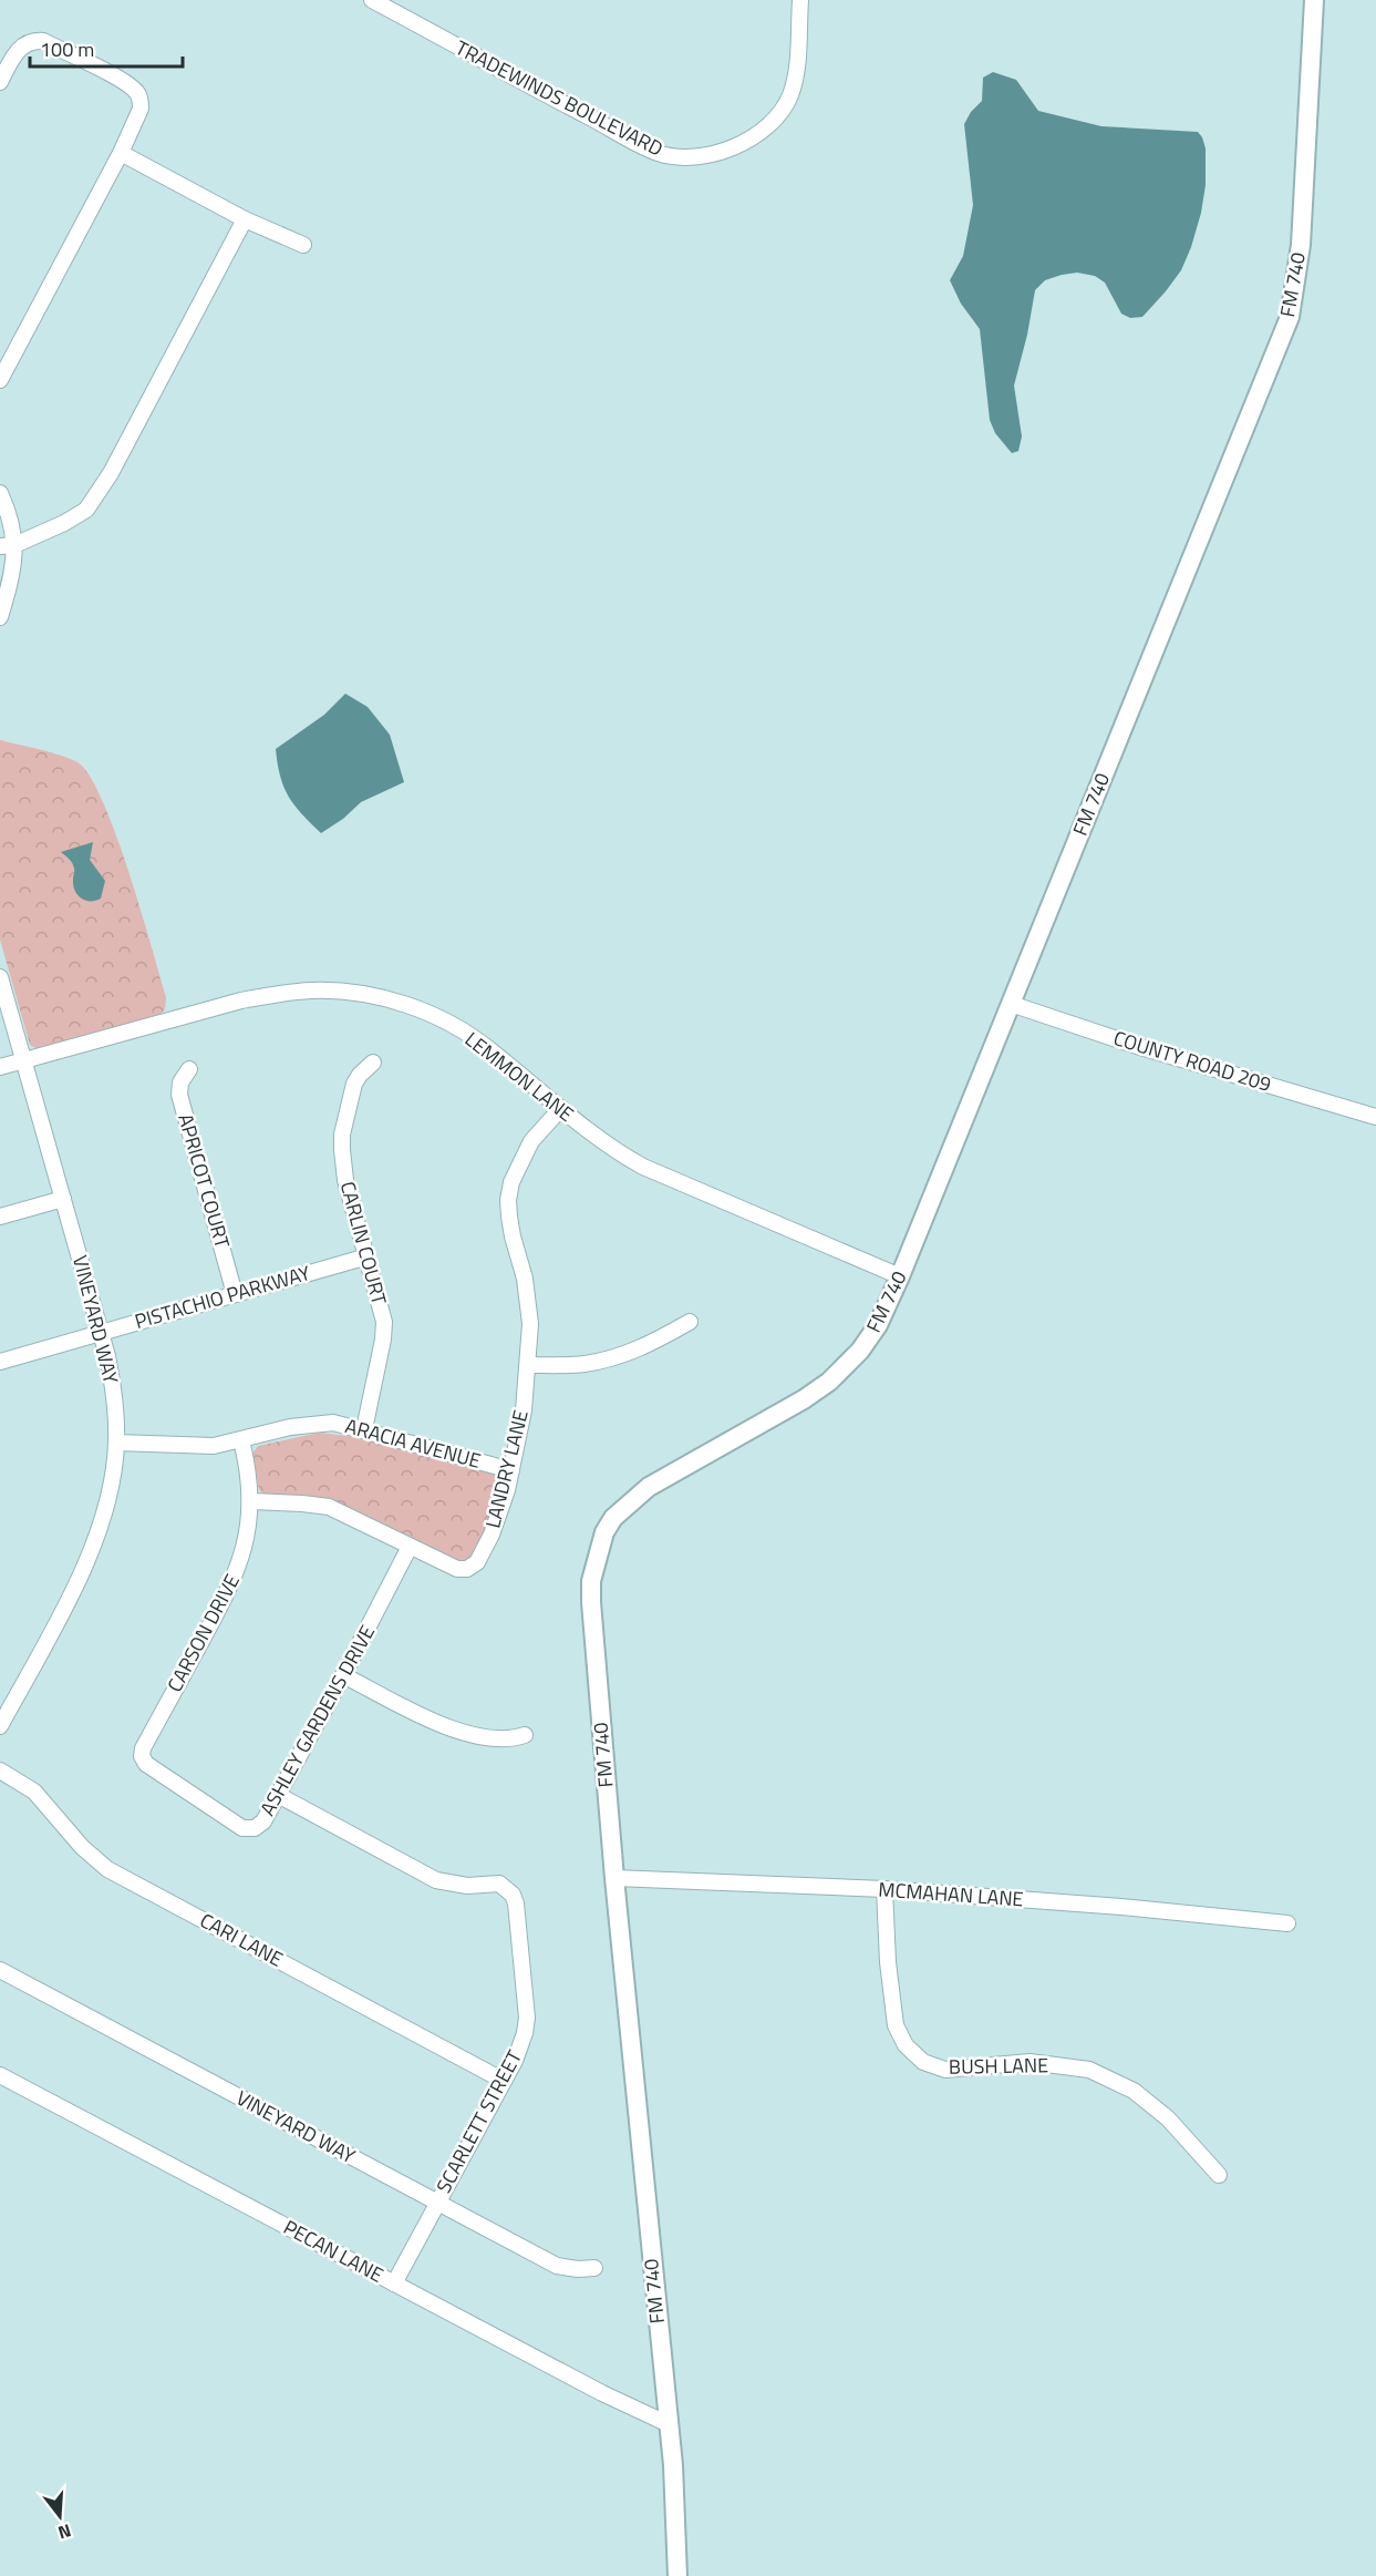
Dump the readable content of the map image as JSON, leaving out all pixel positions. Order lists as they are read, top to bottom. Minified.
{"streets":{"main road":["FM 740"],"street":["TRADEWINDS BOULEVARD","COUNTY ROAD 209","LEMMON LANE","APRICOT COURT","CARLIN COURT","PISTACHIO PARKWAY","VINEYARD WAY","ARACIA AVENUE","LANDRY LANE","CARSON DRIVE","ASHLEY GARDENS DRIVE","MCMAHAN LANE","CARI LANE","BUSH LANE","SCARLETT STREET","PECAN LANE"]},"crossings":[["FM 740","COUNTY ROAD 209"],["FM 740","LEMMON LANE"],["FM 740","MCMAHAN LANE"],["FM 740","PECAN LANE"],["LEMMON LANE","VINEYARD WAY"],["LEMMON LANE","LANDRY LANE"],["APRICOT COURT","PISTACHIO PARKWAY"],["CARLIN COURT","PISTACHIO PARKWAY"],["CARLIN COURT","ARACIA AVENUE"],["PISTACHIO PARKWAY","VINEYARD WAY"],["VINEYARD WAY","ARACIA AVENUE"],["VINEYARD WAY","SCARLETT STREET"],["ARACIA AVENUE","LANDRY LANE"],["ARACIA AVENUE","CARSON DRIVE"],["LANDRY LANE","CARSON DRIVE"],["LANDRY LANE","ASHLEY GARDENS DRIVE"],["CARSON DRIVE","ASHLEY GARDENS DRIVE"],["ASHLEY GARDENS DRIVE","SCARLETT STREET"],["MCMAHAN LANE","BUSH LANE"],["CARI LANE","SCARLETT STREET"],["SCARLETT STREET","PECAN LANE"]],"scale_bar":"100 m","north":"bottom"}
